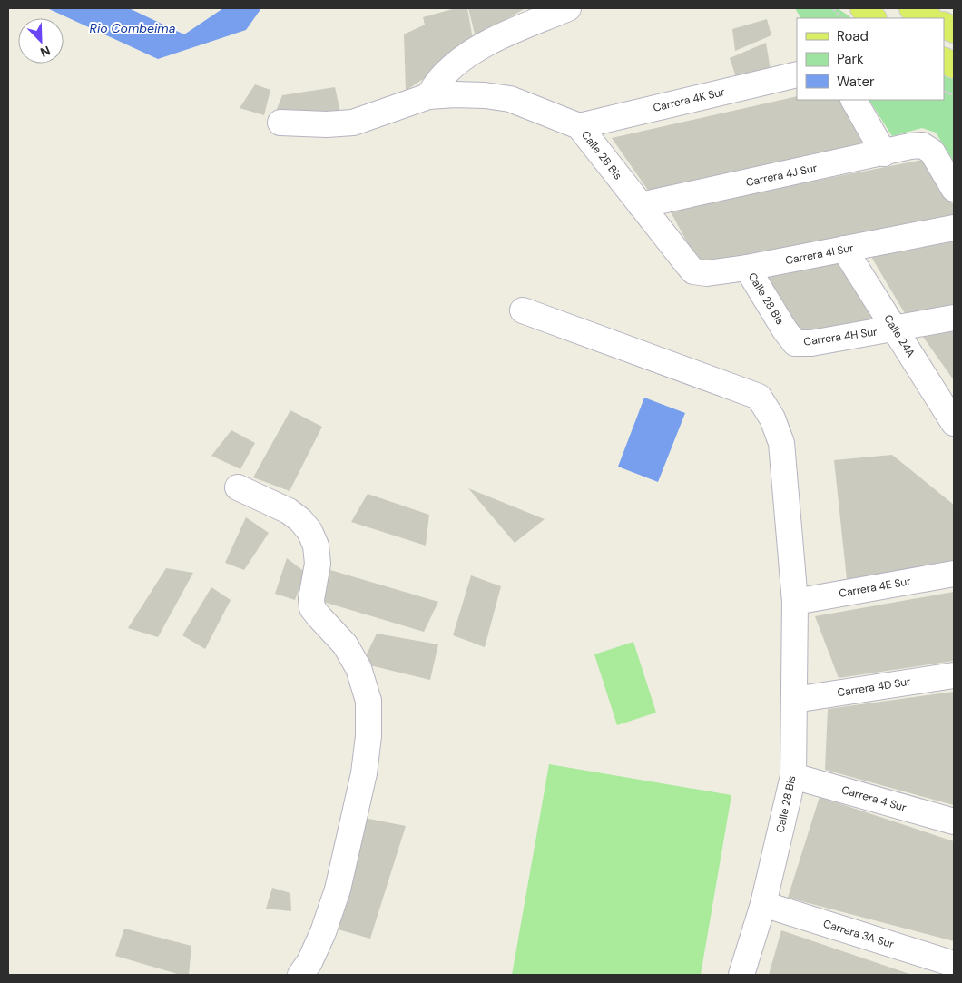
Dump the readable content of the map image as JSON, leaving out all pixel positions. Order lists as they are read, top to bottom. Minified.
{"streets":{"street":["Carrera 4K Sur","Calle 2B Bis","Carrera 4J Sur","Carrera 4I Sur","Calle 28 Bis","Calle 24A","Carrera 4H Sur","Carrera 4E Sur","Carrera 4D Sur","Carrera 4 Sur","Carrera 3A Sur"]},"crossings":[["Carrera 4K Sur","Calle 2B Bis"],["Calle 2B Bis","Carrera 4J Sur"],["Calle 2B Bis","Carrera 4I Sur"],["Carrera 4I Sur","Calle 28 Bis"],["Carrera 4I Sur","Calle 24A"],["Calle 28 Bis","Carrera 4H Sur"],["Calle 28 Bis","Carrera 4E Sur"],["Calle 28 Bis","Carrera 4D Sur"],["Calle 28 Bis","Carrera 4 Sur"],["Calle 28 Bis","Carrera 3A Sur"],["Calle 24A","Carrera 4H Sur"]],"water":["Rio Combeima"],"legend":["Road","Park","Water"],"north":"bottom right"}
